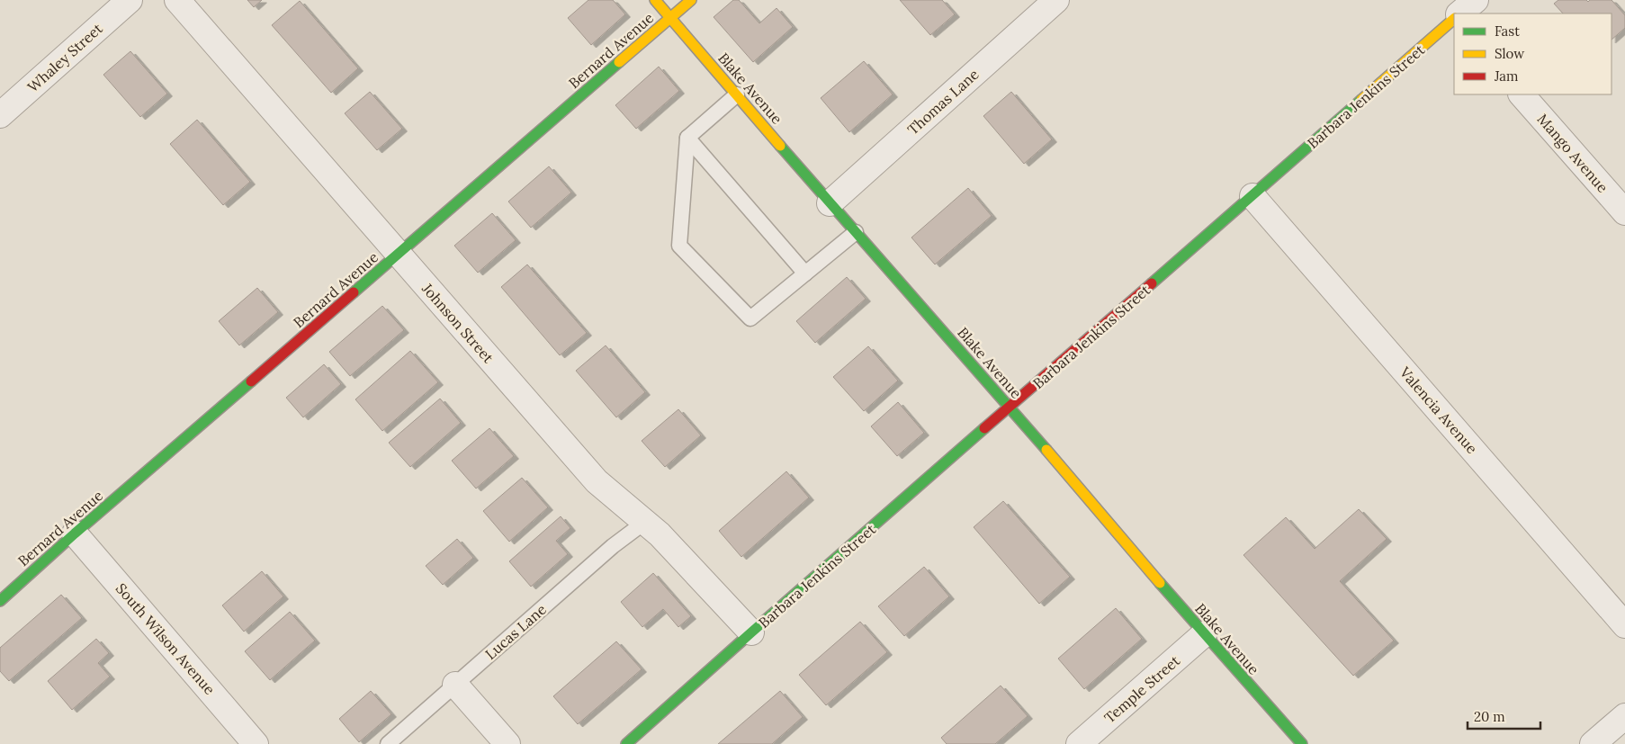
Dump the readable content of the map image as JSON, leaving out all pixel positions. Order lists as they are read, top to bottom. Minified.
{"streets":{"street":["Bernard Avenue","Whaley Street","Blake Avenue","Barbara Jenkins Street","Thomas Lane","Mango Avenue","Johnson Street","Valencia Avenue","South Wilson Avenue","Temple Street"],"lane":["Lucas Lane"]},"crossings":[["Bernard Avenue","Blake Avenue"],["Bernard Avenue","Johnson Street"],["Bernard Avenue","South Wilson Avenue"],["Blake Avenue","Barbara Jenkins Street"],["Blake Avenue","Thomas Lane"],["Blake Avenue","Temple Street"],["Barbara Jenkins Street","Johnson Street"],["Barbara Jenkins Street","Valencia Avenue"],["Johnson Street","Lucas Lane"]],"legend":["Fast","Slow","Jam"],"scale_bar":"20 m"}
